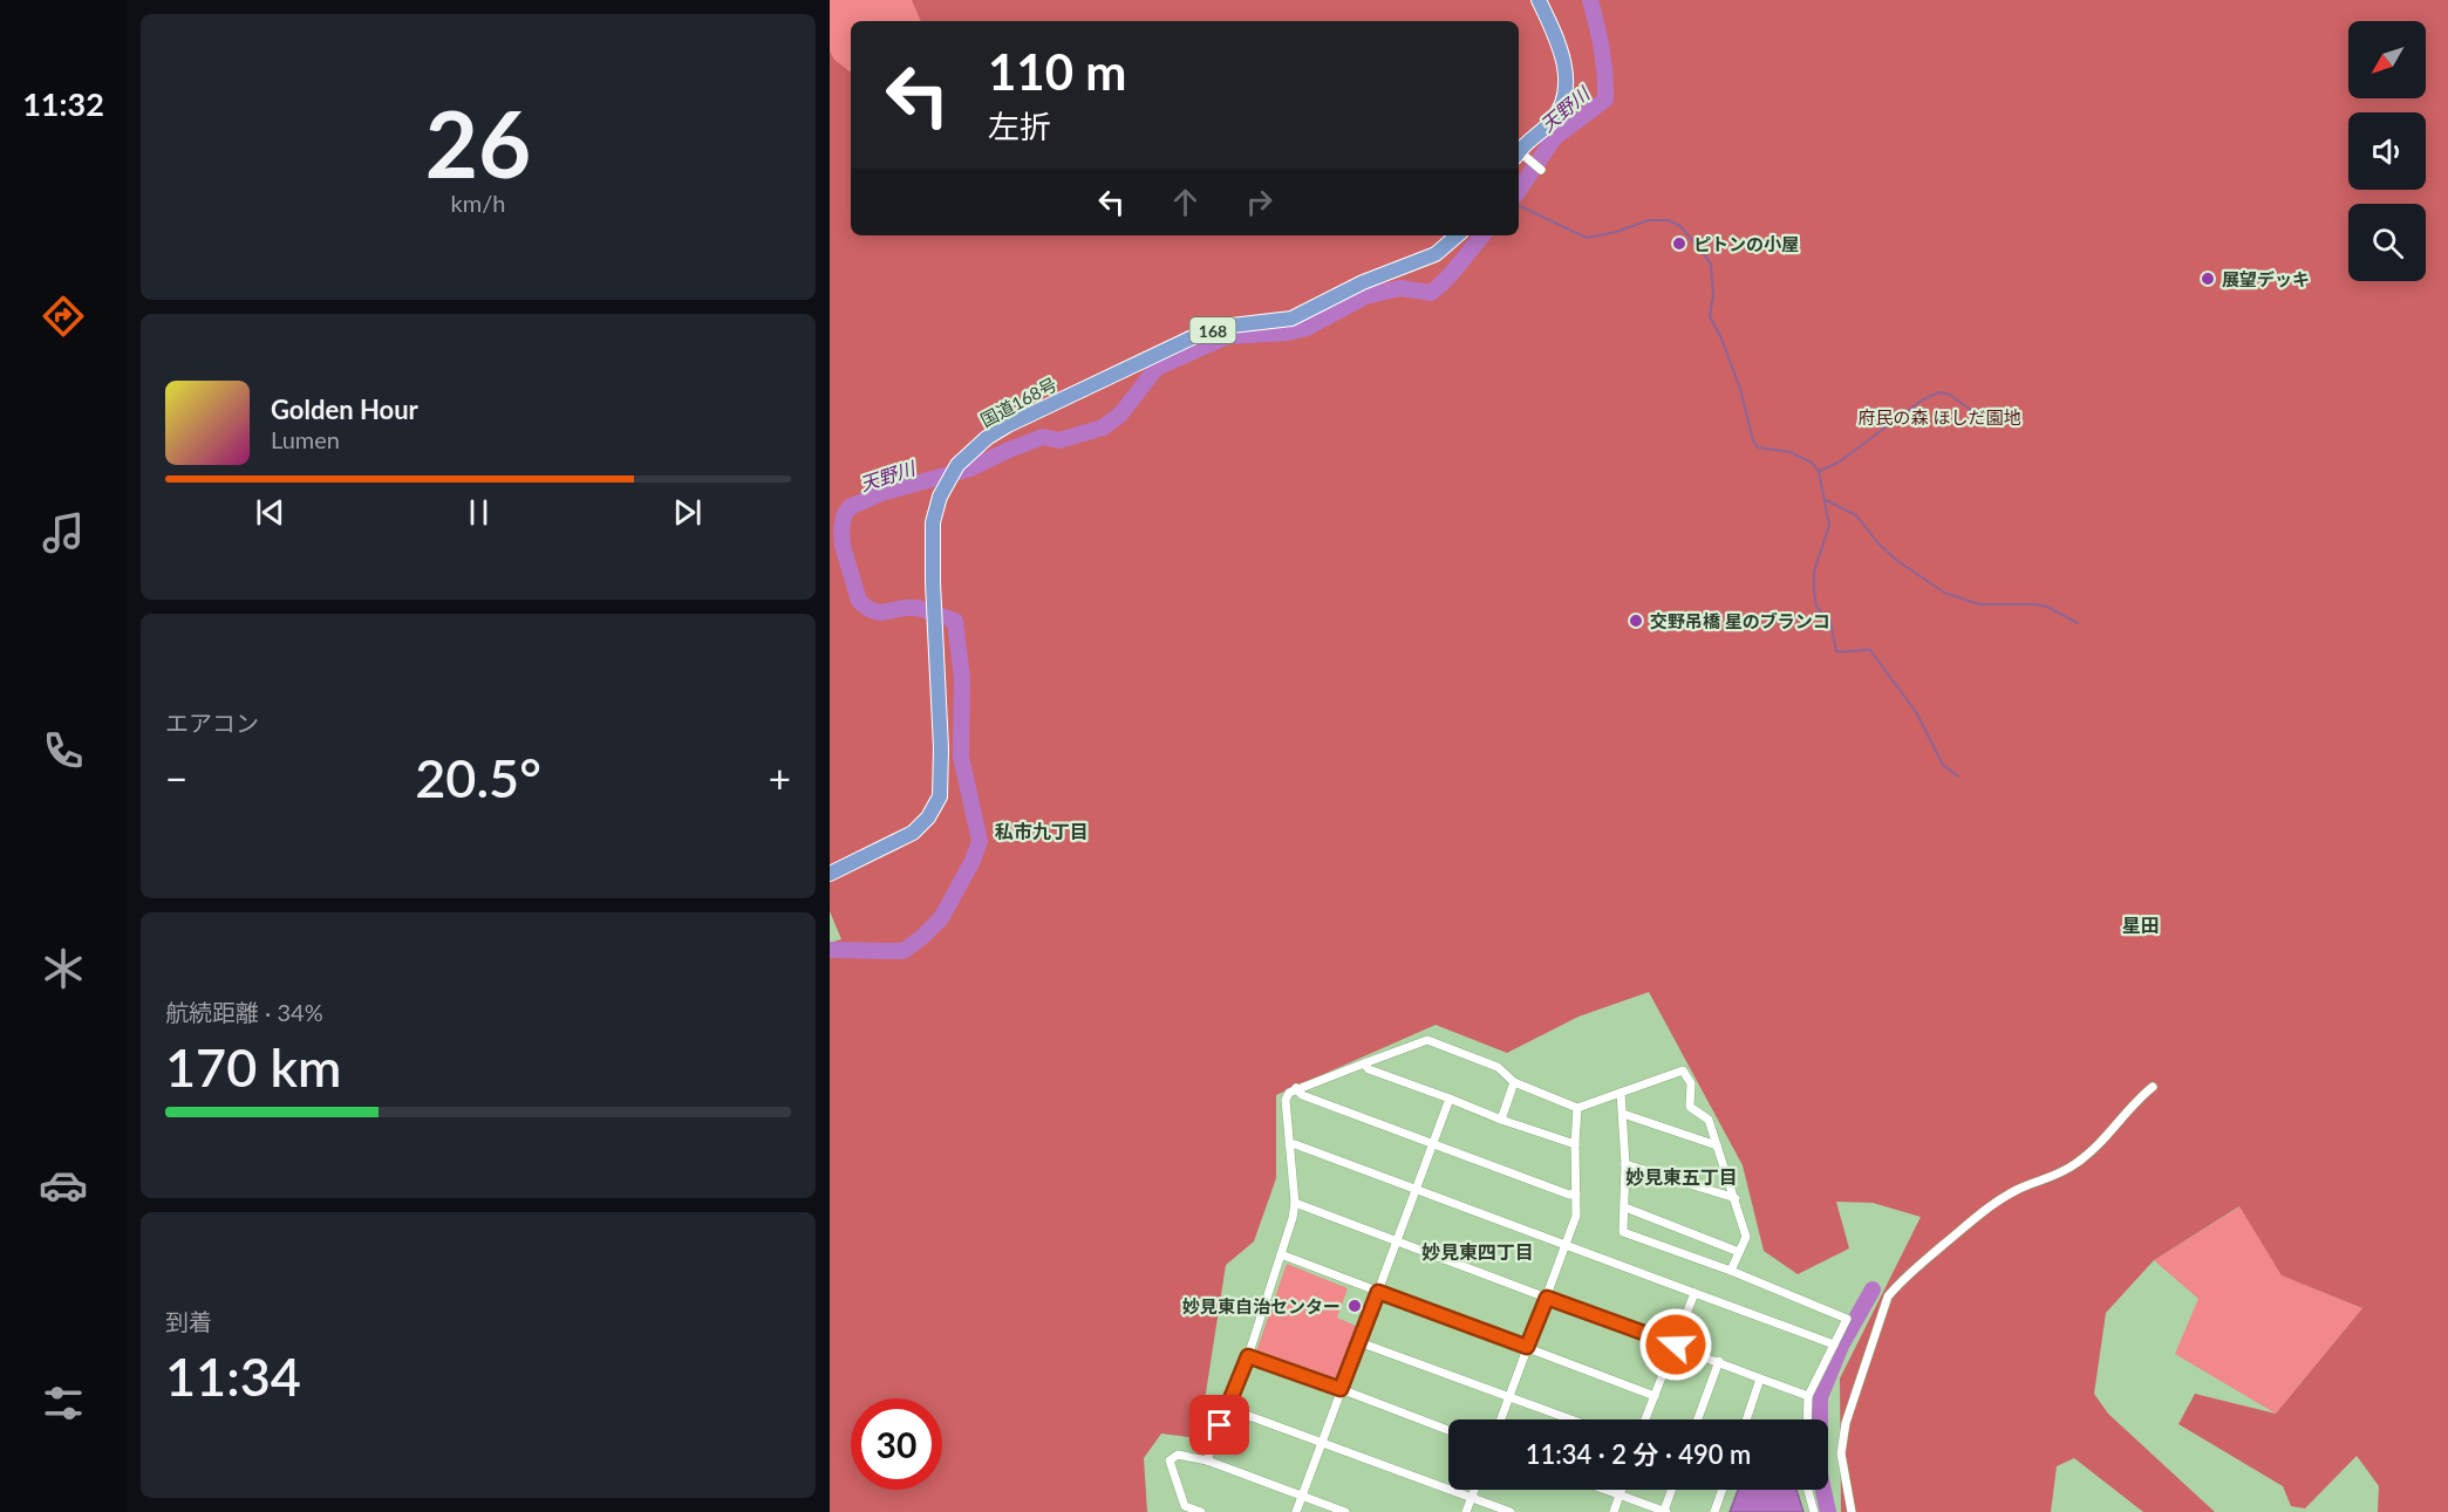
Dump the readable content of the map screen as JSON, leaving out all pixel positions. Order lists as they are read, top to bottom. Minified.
{"streets":{"highway":["168","国道168号"]},"districts":["私市九丁目","星田","妙見東五丁目","妙見東四丁目"],"water":["天野川"],"parks":["府民の森 ほしだ園地"],"places":["ピトンの小屋","展望デッキ","交野吊橋 星のブランコ","妙見東自治センター"],"north":"bottom left","page":{"tabs":"11:32","tile":[["26","km/h"],"エアコン",["航続距離 · 34%","170 km"],["到着","11:34"]],"turn":["110 m","左折"],"song":["Golden Hour","Lumen"],"heat":["−","20.5°","+"],"limit":"30","trip":"11:34 · 2 分 · 490 m"}}
